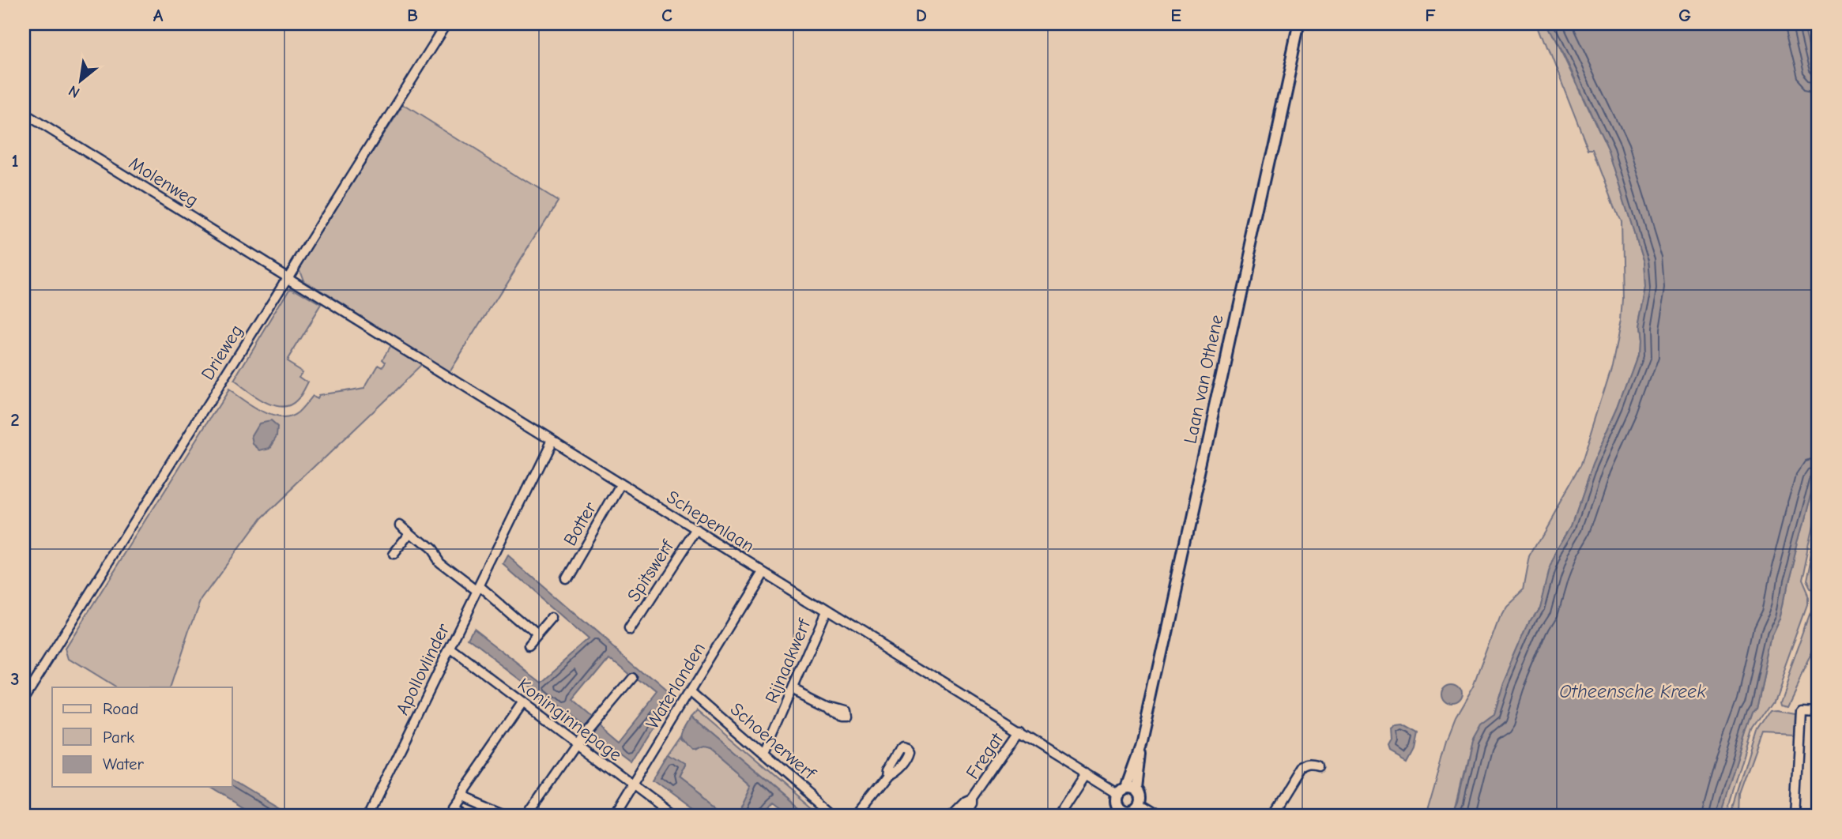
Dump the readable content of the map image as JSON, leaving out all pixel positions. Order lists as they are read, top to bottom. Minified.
{"streets":{"street":["Molenweg","Drieweg","Laan van Othene","Schepenlaan","Botter","Spitswerf","Rijnaakwerf","Apollovlinder","Waterlanden","Koninginnepage","Schoenerwerf","Fregat"]},"crossings":[["Molenweg","Drieweg"],["Molenweg","Schepenlaan"],["Drieweg","Schepenlaan"],["Laan van Othene","Schepenlaan"],["Schepenlaan","Botter"],["Schepenlaan","Spitswerf"],["Schepenlaan","Rijnaakwerf"],["Schepenlaan","Apollovlinder"],["Schepenlaan","Waterlanden"],["Schepenlaan","Fregat"],["Rijnaakwerf","Schoenerwerf"],["Apollovlinder","Koninginnepage"],["Waterlanden","Koninginnepage"],["Waterlanden","Schoenerwerf"]],"water":["Otheensche Kreek"],"legend":["Road","Park","Water"],"north":"bottom left","grid":{"columns":["A","B","C","D","E","F","G"],"rows":["1","2","3"]}}
